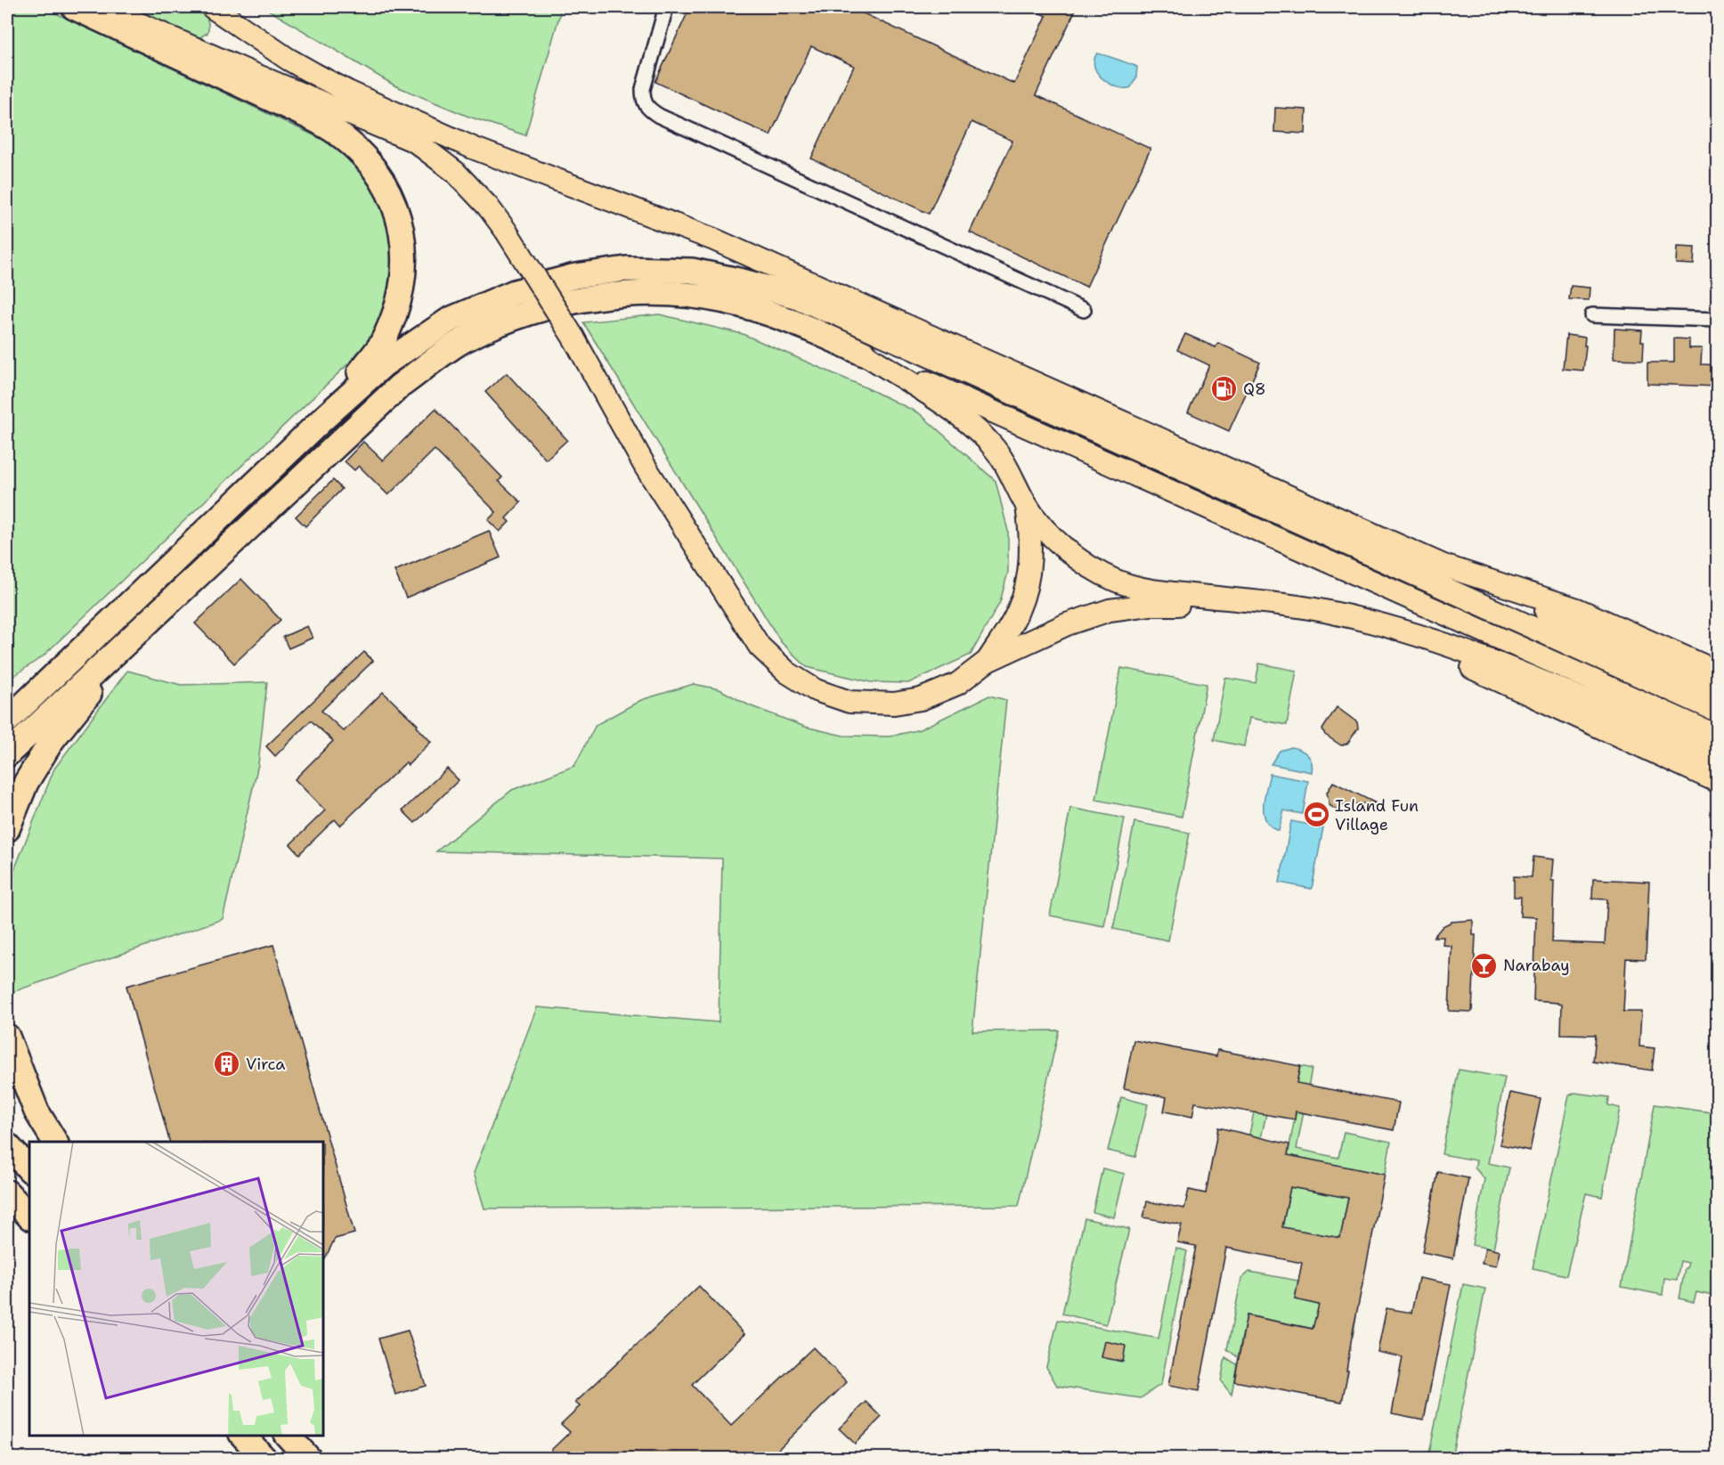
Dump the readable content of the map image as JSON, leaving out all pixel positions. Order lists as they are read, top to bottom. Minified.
{"places":{"fuel station":["Q8"],"sports":["Island Fun Village"],"bar":["Narabay"],"building":["Virca"]}}
